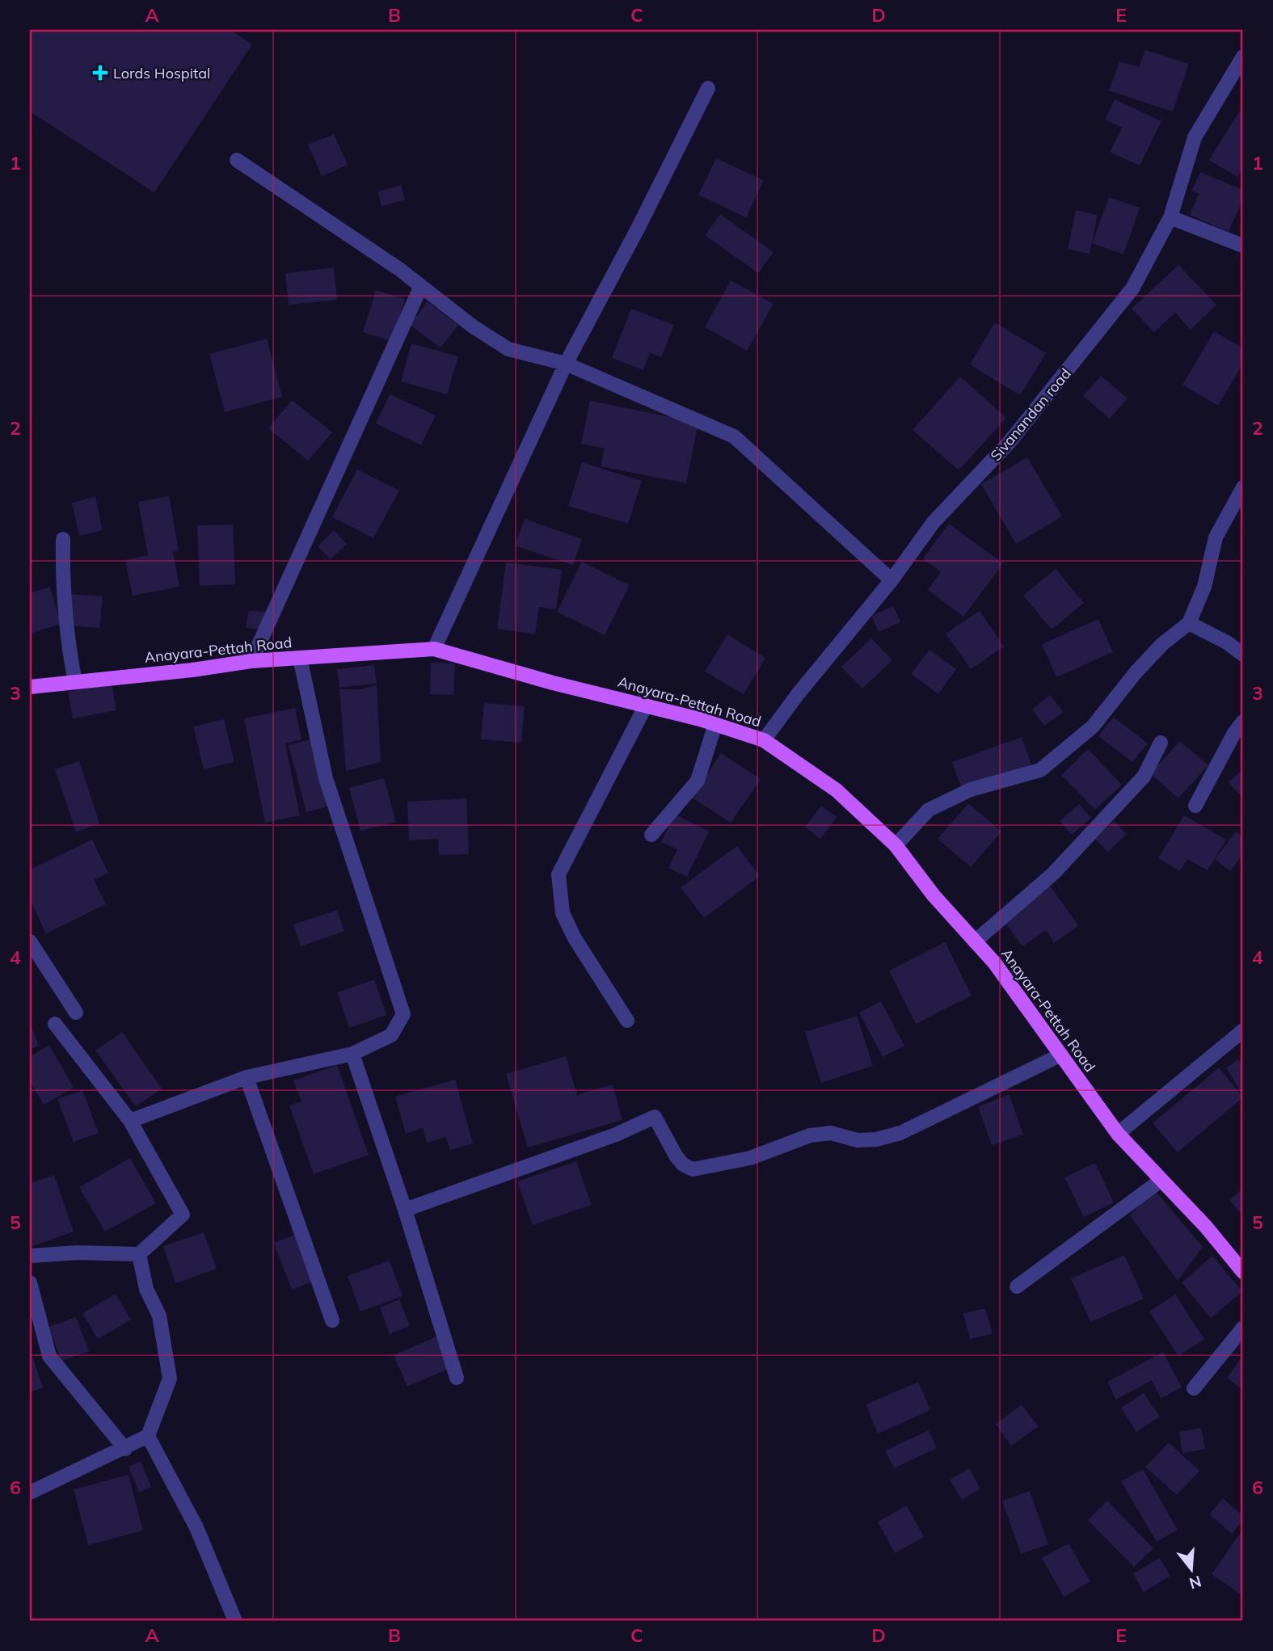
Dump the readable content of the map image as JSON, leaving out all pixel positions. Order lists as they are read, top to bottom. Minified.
{"streets":{"main road":["Anayara-Pettah Road"],"street":["Sivanandan road"]},"crossings":[["Sivanandan road","Anayara-Pettah Road"]],"places":{"health":["Lords Hospital"]},"north":"bottom","grid":{"columns":["A","B","C","D","E"],"rows":["1","2","3","4","5","6"]}}
